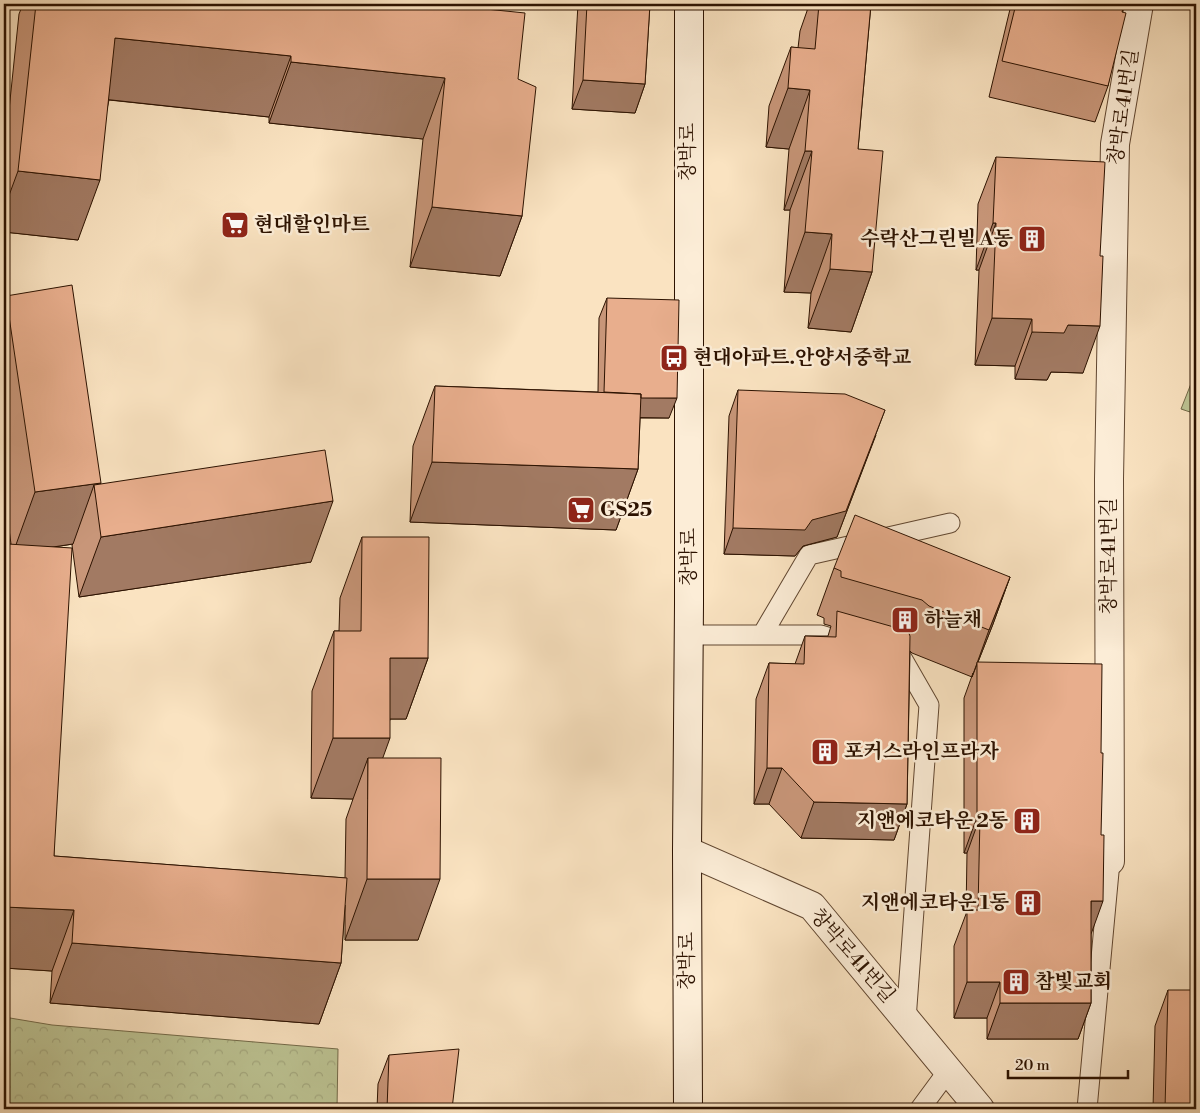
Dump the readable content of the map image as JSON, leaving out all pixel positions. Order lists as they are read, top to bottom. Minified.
{"streets":{"street":["창박로41번길","창박로"]},"crossings":[["창박로41번길","창박로"]],"places":{"supermarket":["현대할인마트","GS25"],"building":["수락산그린빌 A동","하늘채","포커스라인프라자","지앤에코타운 2동","지앤에코타운 1동","참빛교회"],"bus stop":["현대아파트.안양서중학교"]},"scale_bar":"20 m"}
